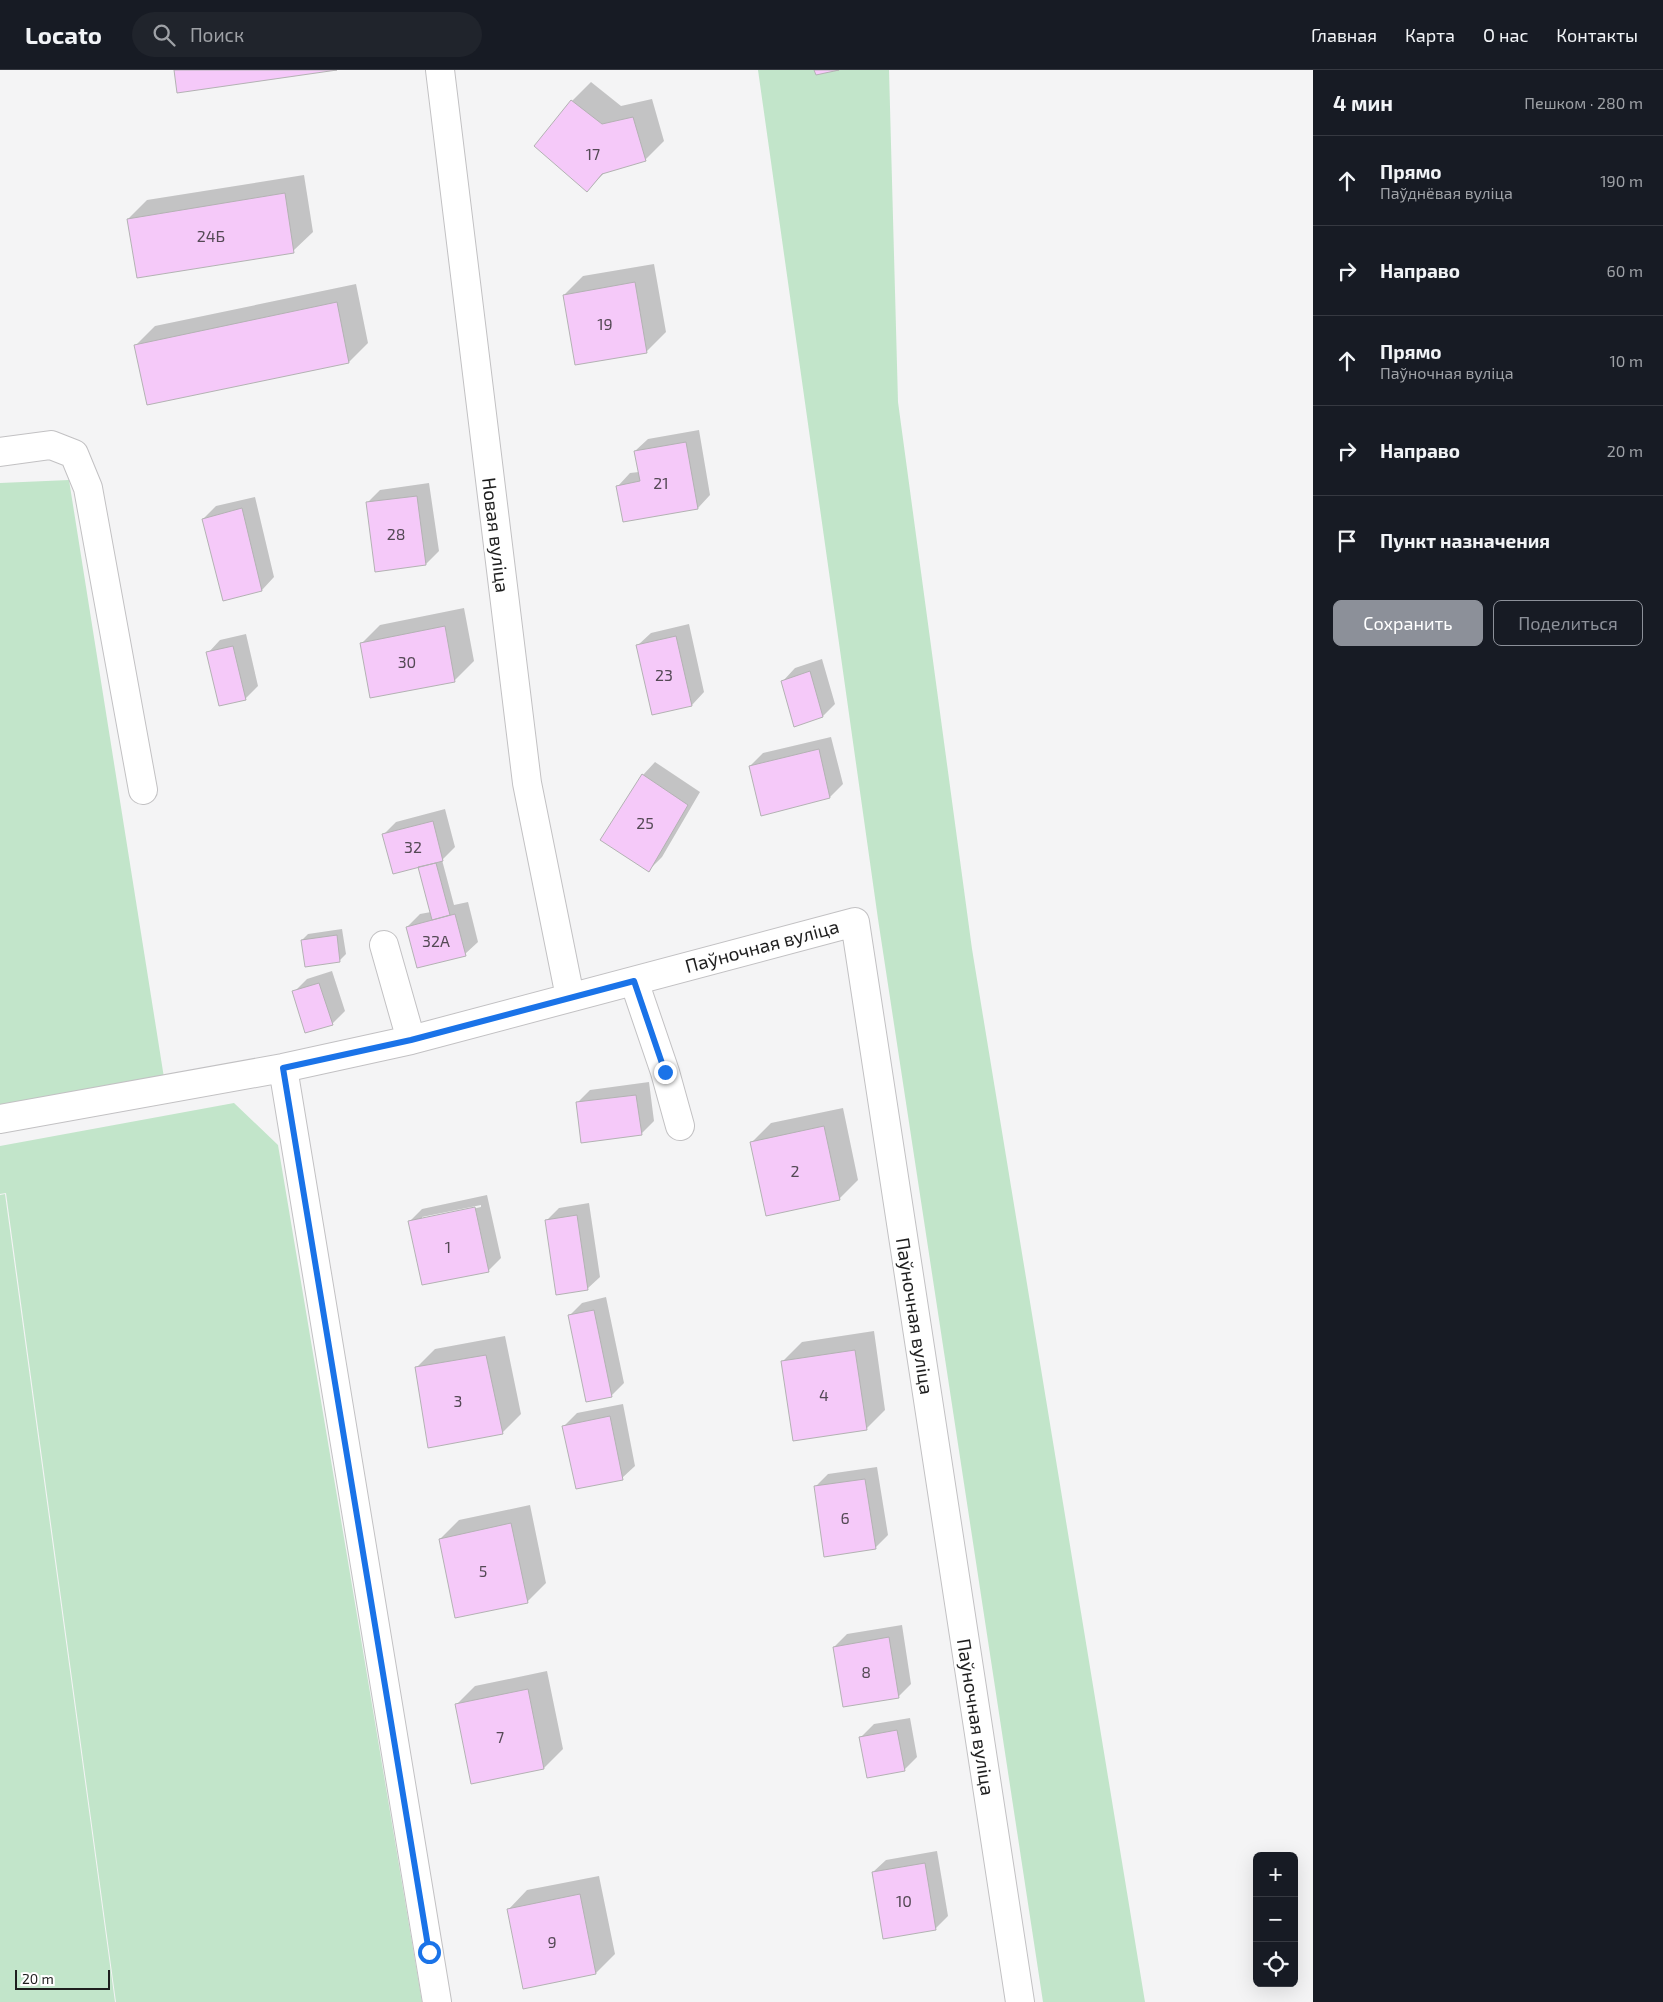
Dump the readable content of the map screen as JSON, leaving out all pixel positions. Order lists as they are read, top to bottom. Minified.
{"streets":{"street":["Новая вуліца","Паўночная вуліца"]},"crossings":[["Новая вуліца","Паўночная вуліца"]],"house_numbers":["17","24Б","19","21","28","30","23","25","32","32А","2","1","4","3","6","5","8","7","10","9"],"scale_bar":"20 m","page":{"header":"Locato","search":"Поиск","nav":["Главная","Карта","О нас","Контакты"],"heading":["4 мин","Пешком · 280 m"],"list":[["Прямо","Паўднёвая вуліца","190 m"],["Направо","60 m"],["Прямо","Паўночная вуліца","10 m"],["Направо","20 m"],"Пункт назначения"],"buttons":["Сохранить","Поделиться"],"map_buttons":["+","−"],"scale":"20 m"}}
